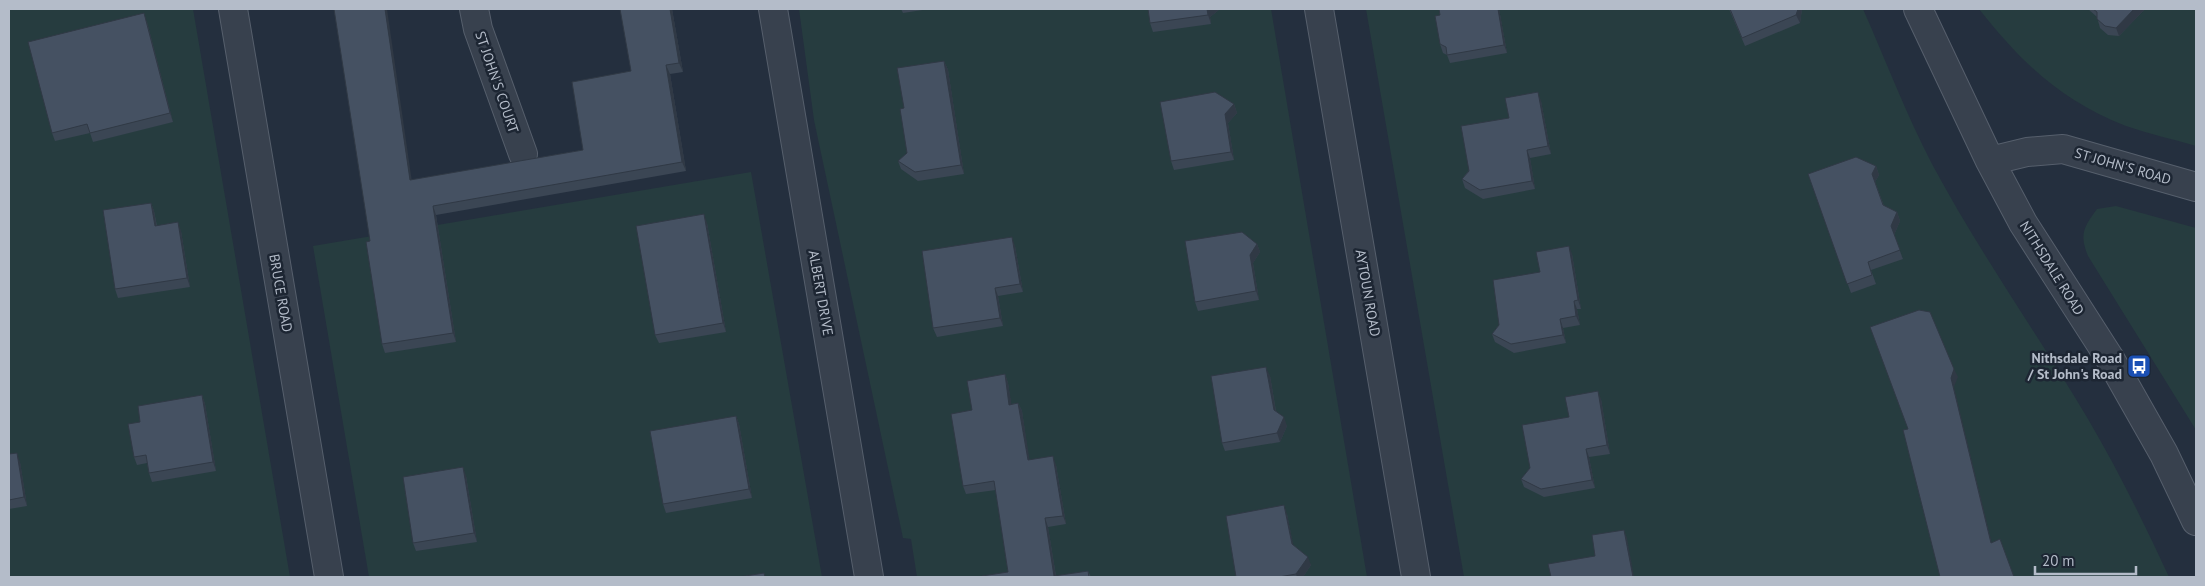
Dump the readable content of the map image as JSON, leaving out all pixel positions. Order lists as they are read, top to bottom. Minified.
{"streets":{"street":["ST JOHN'S COURT","ST JOHN'S ROAD","NITHSDALE ROAD","BRUCE ROAD","ALBERT DRIVE","AYTOUN ROAD"]},"crossings":[["ST JOHN'S ROAD","NITHSDALE ROAD"]],"places":{"bus stop":["Nithsdale Road / St John's Road"]},"scale_bar":"20 m"}
